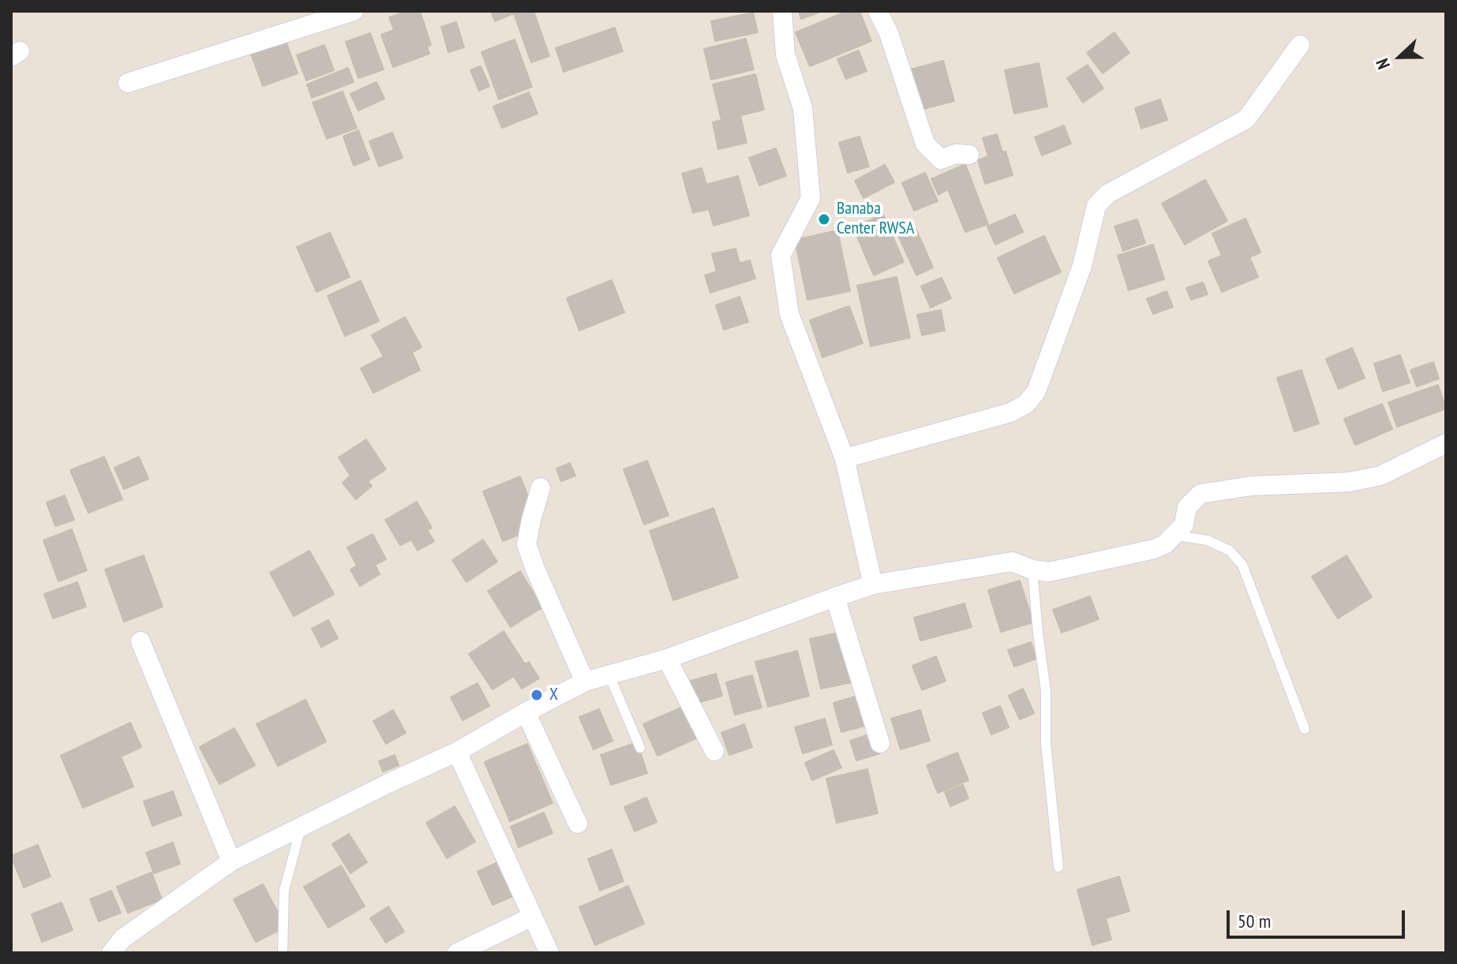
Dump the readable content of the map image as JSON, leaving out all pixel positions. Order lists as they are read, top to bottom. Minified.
{"places":["Banaba Center RWSA","X"],"scale_bar":"50 m","north":"left"}
